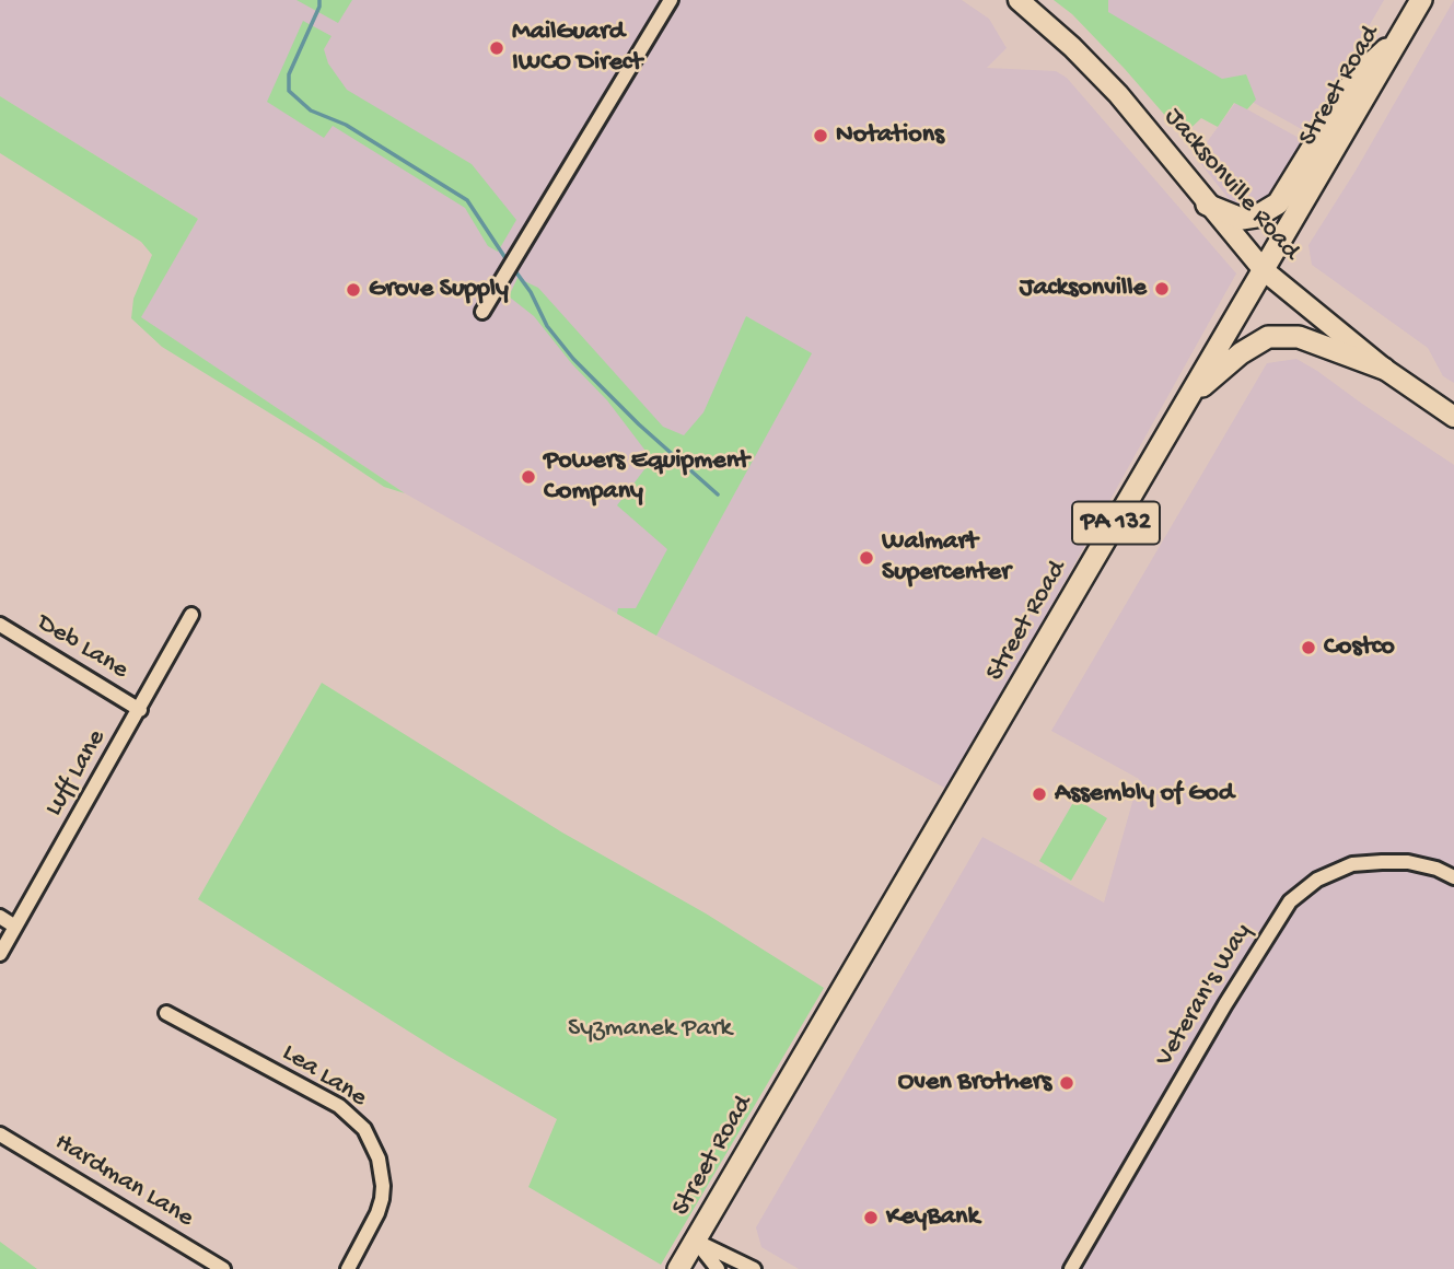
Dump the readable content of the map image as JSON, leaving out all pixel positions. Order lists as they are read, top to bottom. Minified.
{"streets":{"main road":["Street Road","Jacksonville Road","PA 132"],"street":["Deb Lane","Luff Lane","Veteran's Way","Lea Lane","Hardman Lane"]},"crossings":[["Street Road","Jacksonville Road"],["Deb Lane","Luff Lane"]],"parks":["Syzmanek Park"],"places":["MailGuard IWCO Direct","Notations","Jacksonville","Grove Supply","Powers Equipment Company","Walmart Supercenter","Costco","Assembly of God","Oven Brothers","KeyBank"]}
